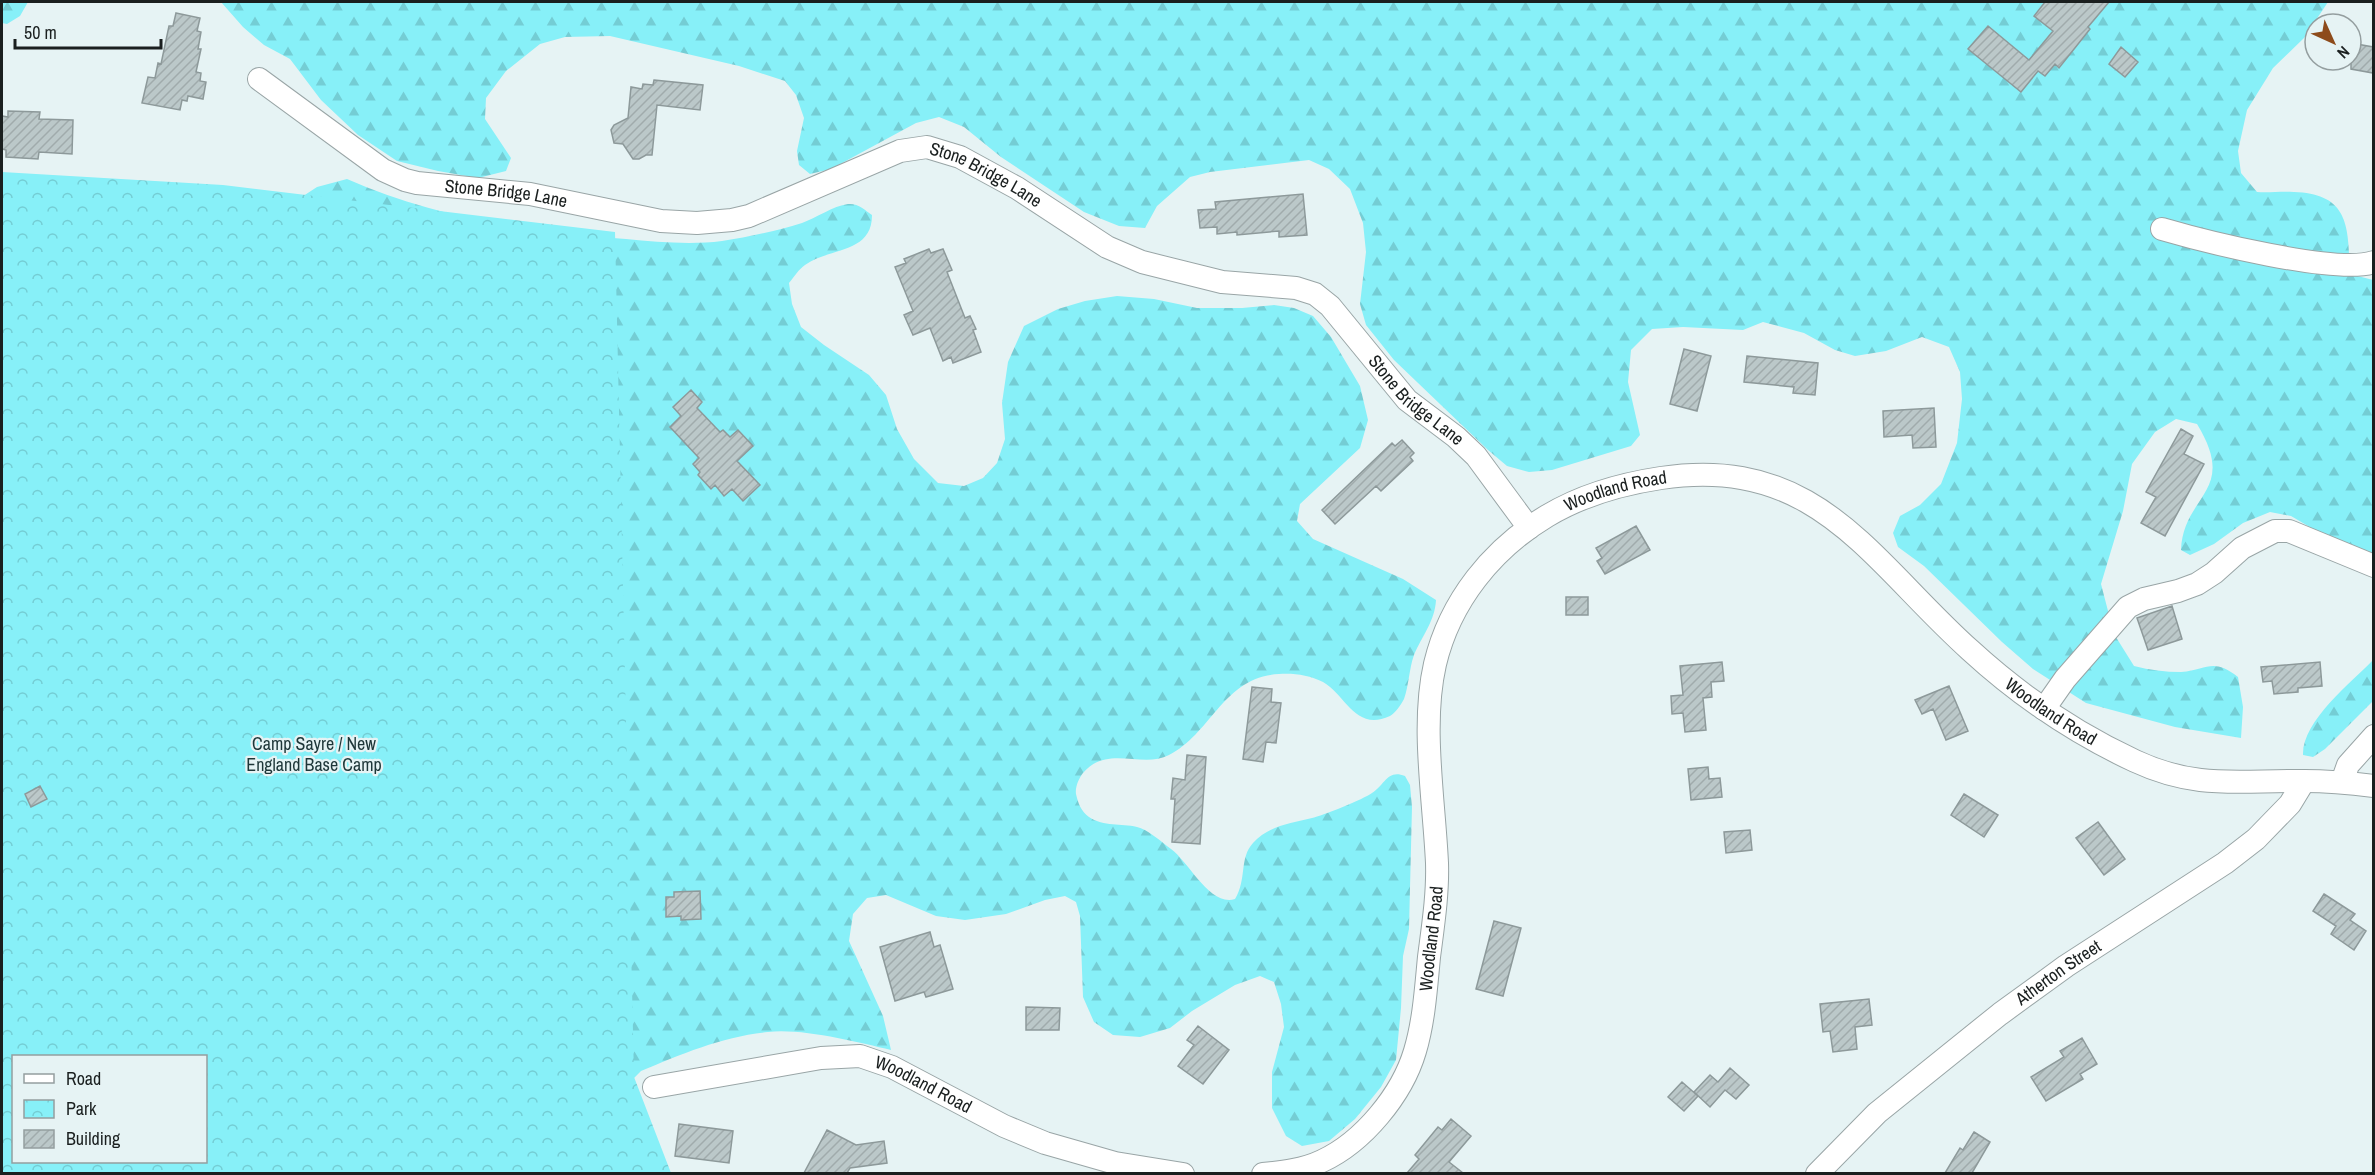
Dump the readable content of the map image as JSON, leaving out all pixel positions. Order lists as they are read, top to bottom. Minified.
{"streets":{"street":["Stone Bridge Lane","Woodland Road","Atherton Street"]},"crossings":[["Stone Bridge Lane","Woodland Road"],["Woodland Road","Atherton Street"]],"parks":["Camp Sayre / New England Base Camp"],"legend":["Road","Park","Building"],"scale_bar":"50 m","north":"bottom right"}
